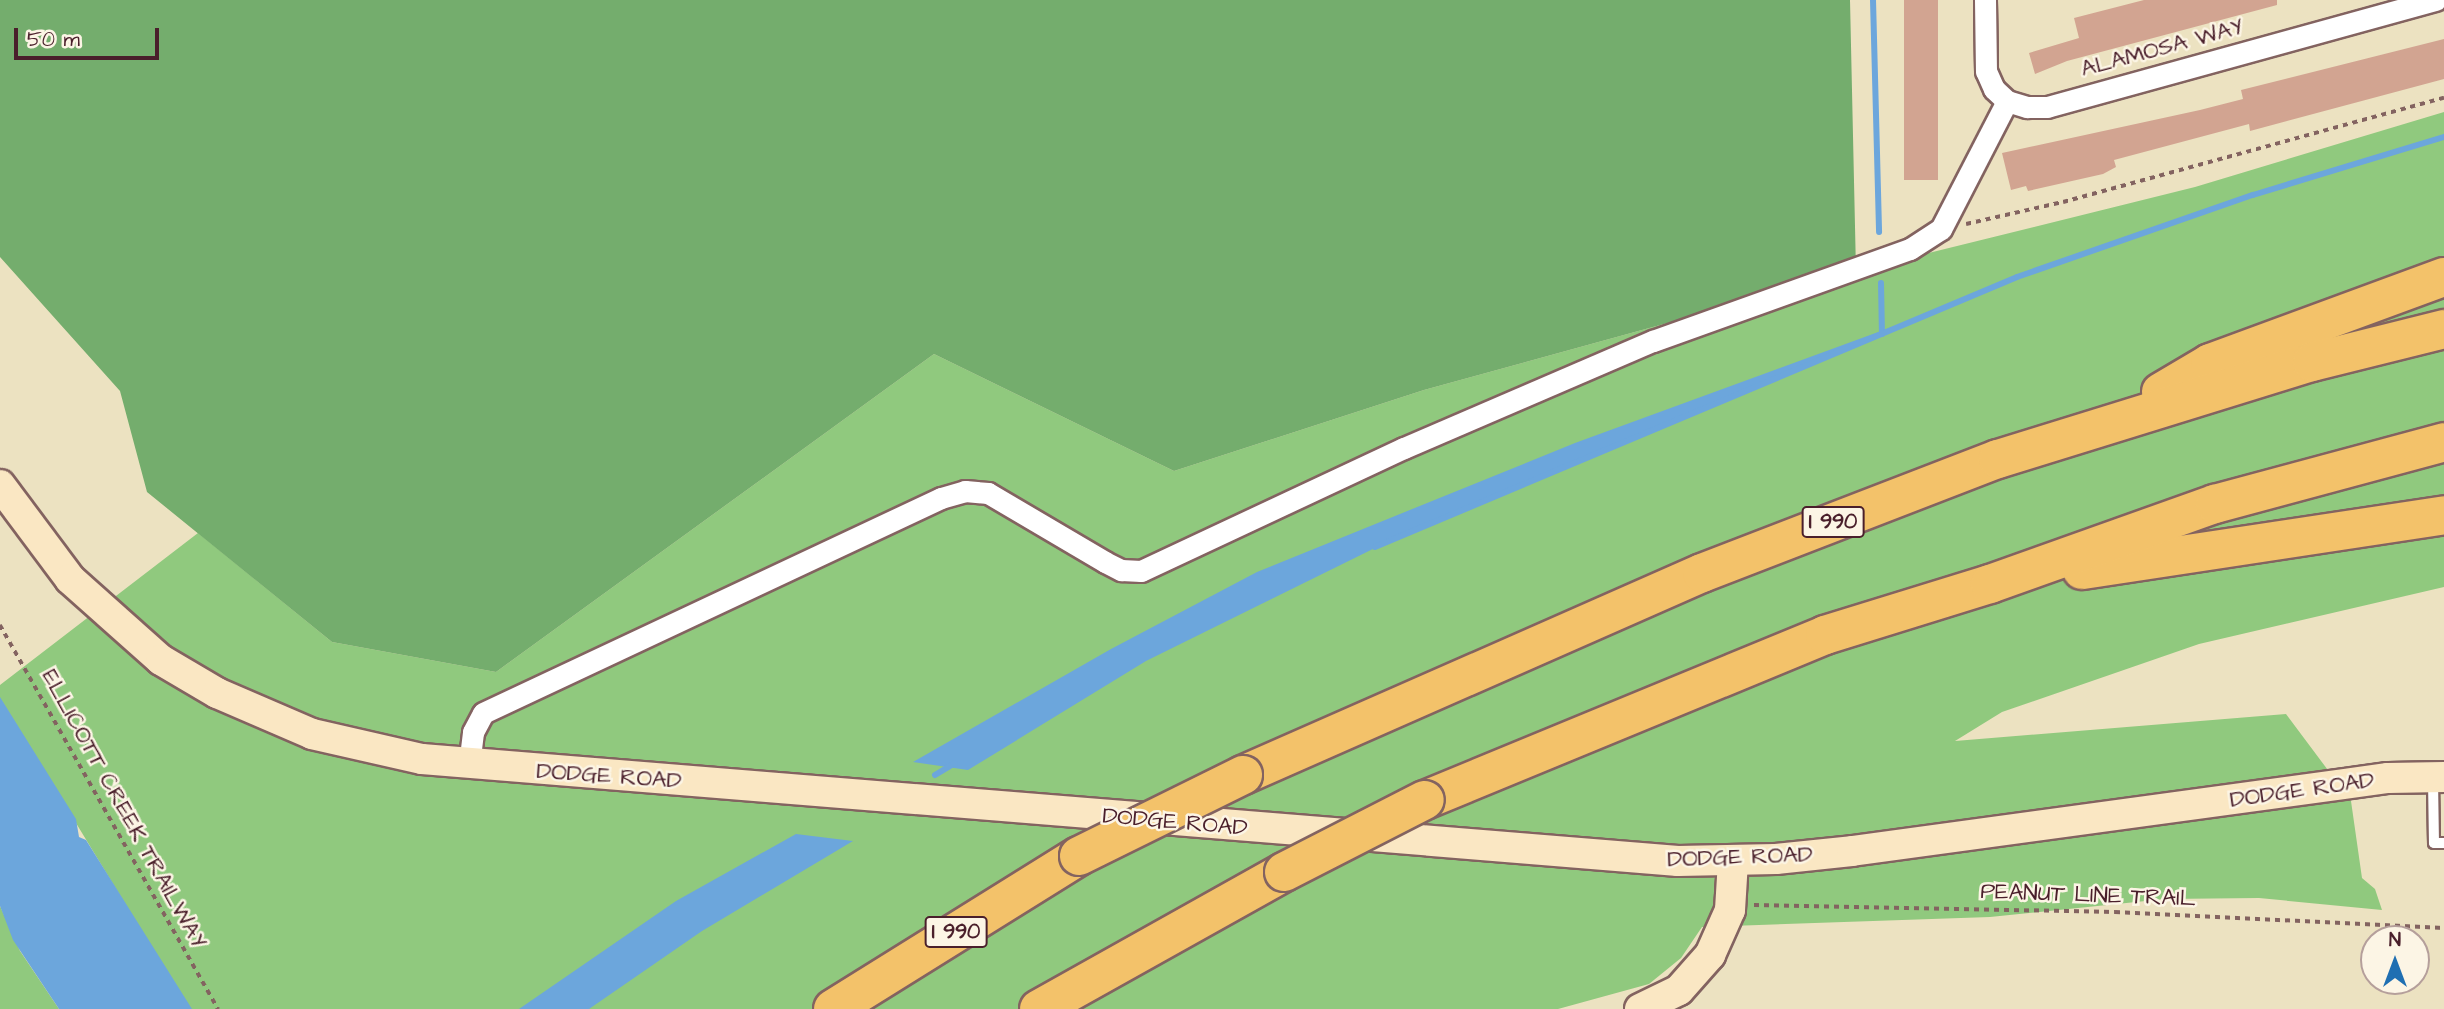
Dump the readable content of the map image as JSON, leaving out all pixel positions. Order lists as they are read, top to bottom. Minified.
{"streets":{"highway":["I 990"],"street":["ALAMOSA WAY","DODGE ROAD"],"path":["ELLICOTT CREEK TRAILWAY","PEANUT LINE TRAIL"]},"scale_bar":"50 m","north":"top"}
